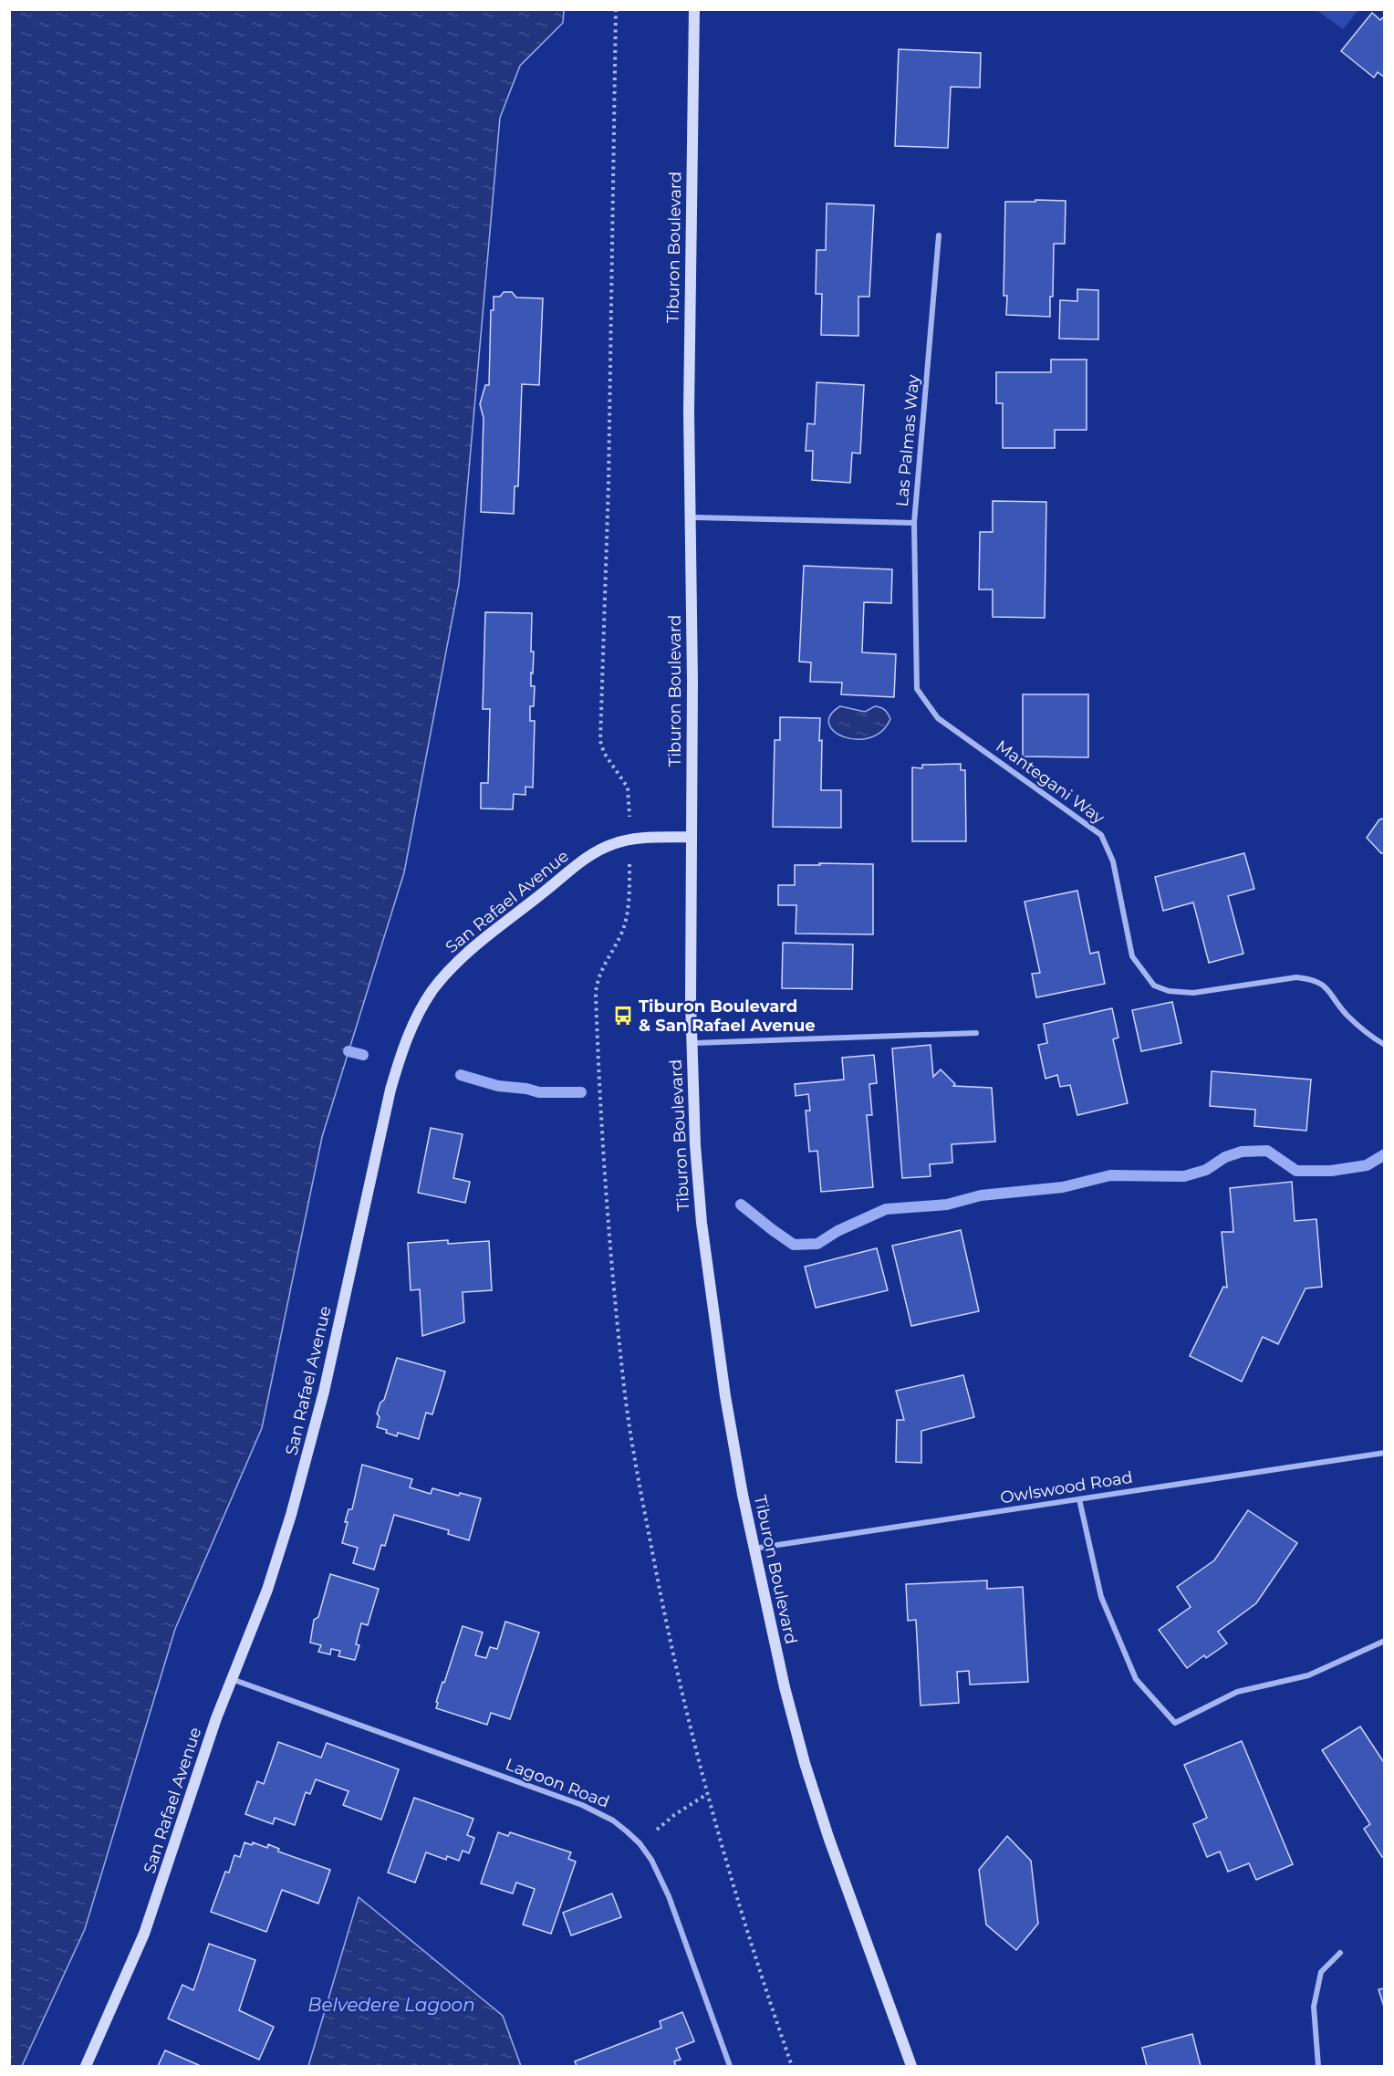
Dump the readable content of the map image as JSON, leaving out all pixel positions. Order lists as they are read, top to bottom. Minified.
{"streets":{"main road":["Tiburon Boulevard","San Rafael Avenue"],"street":["Las Palmas Way","Mantegani Way","Owlswood Road","Lagoon Road"]},"crossings":[["Tiburon Boulevard","Las Palmas Way"],["Tiburon Boulevard","San Rafael Avenue"],["Tiburon Boulevard","Owlswood Road"],["Las Palmas Way","Mantegani Way"],["San Rafael Avenue","Lagoon Road"]],"water":["Belvedere Lagoon"],"places":{"bus stop":["Tiburon Boulevard & San Rafael Avenue"]}}
